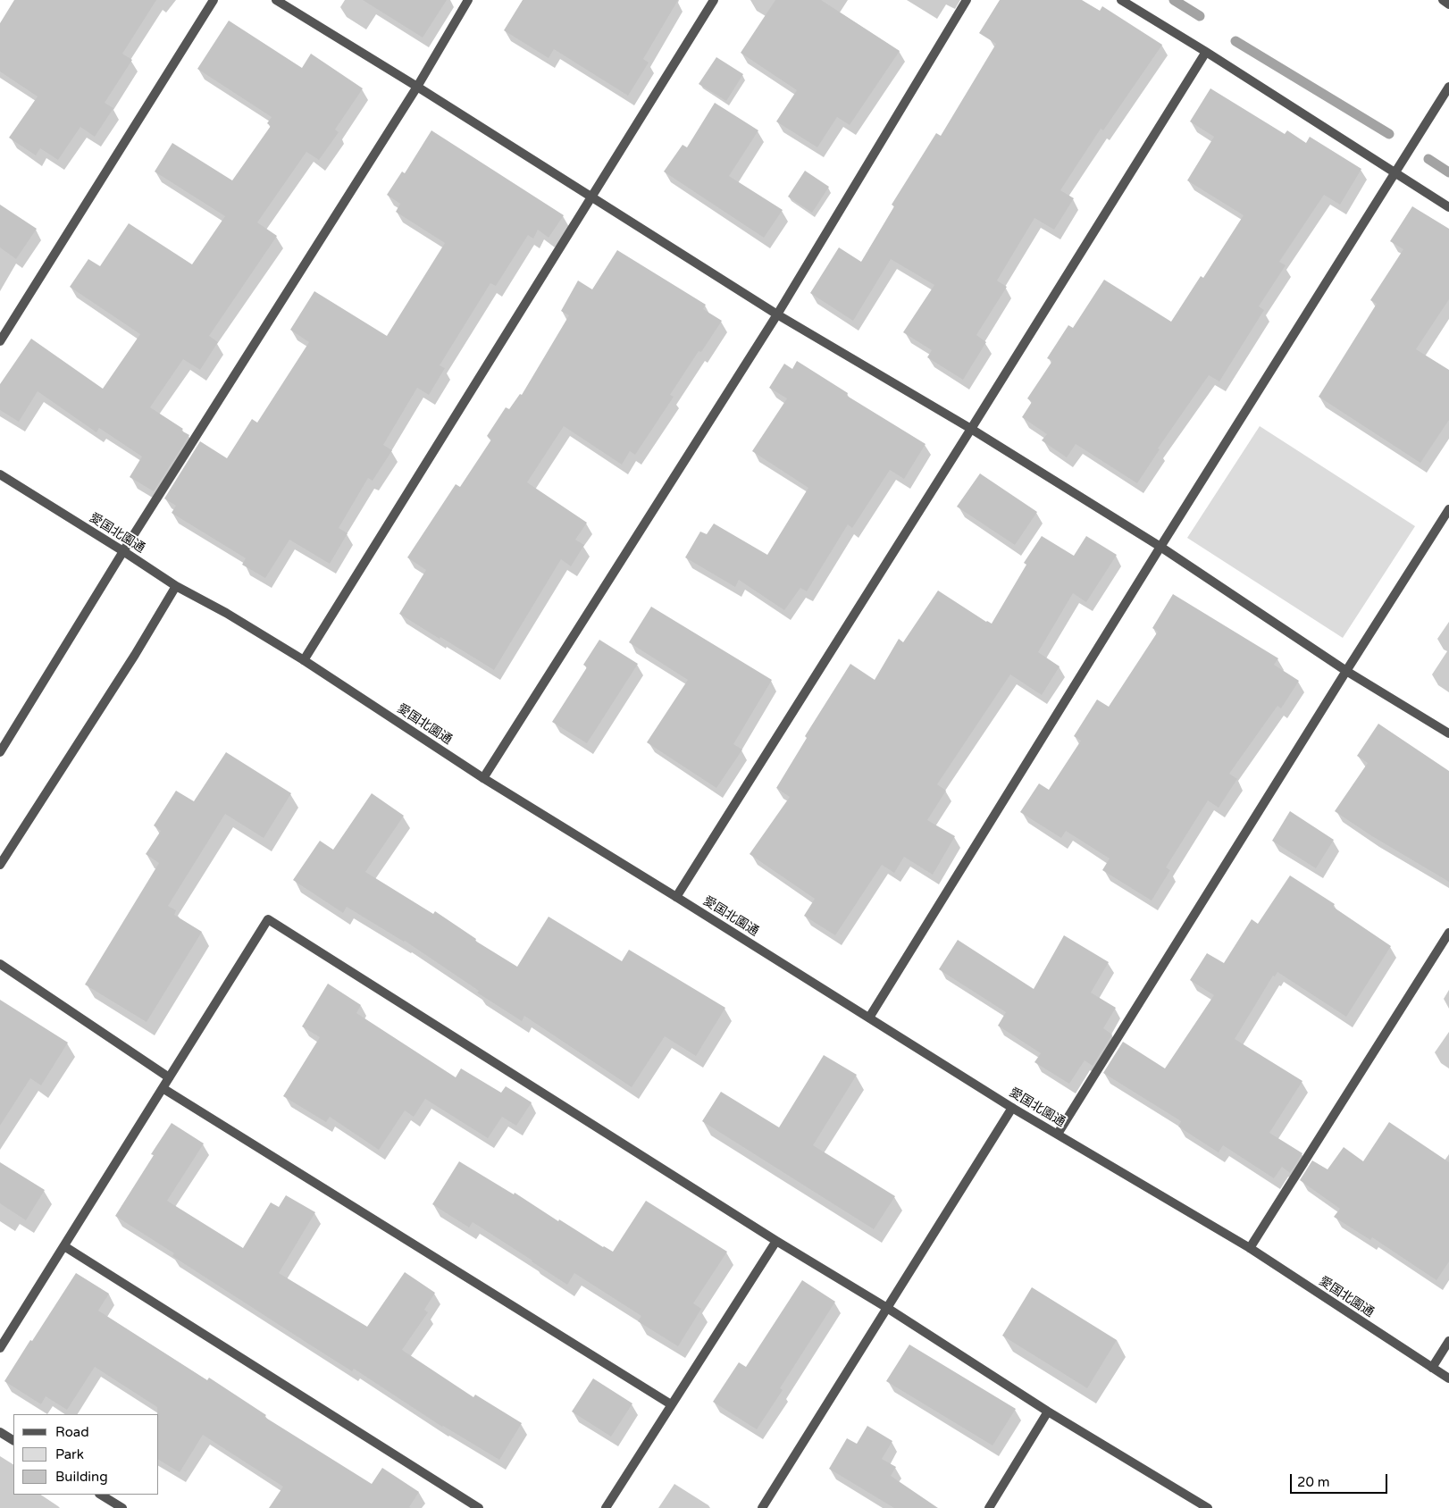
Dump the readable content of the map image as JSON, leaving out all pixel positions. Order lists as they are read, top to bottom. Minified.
{"streets":{"street":["愛国北園通"]},"legend":["Road","Park","Building"],"scale_bar":"20 m"}
